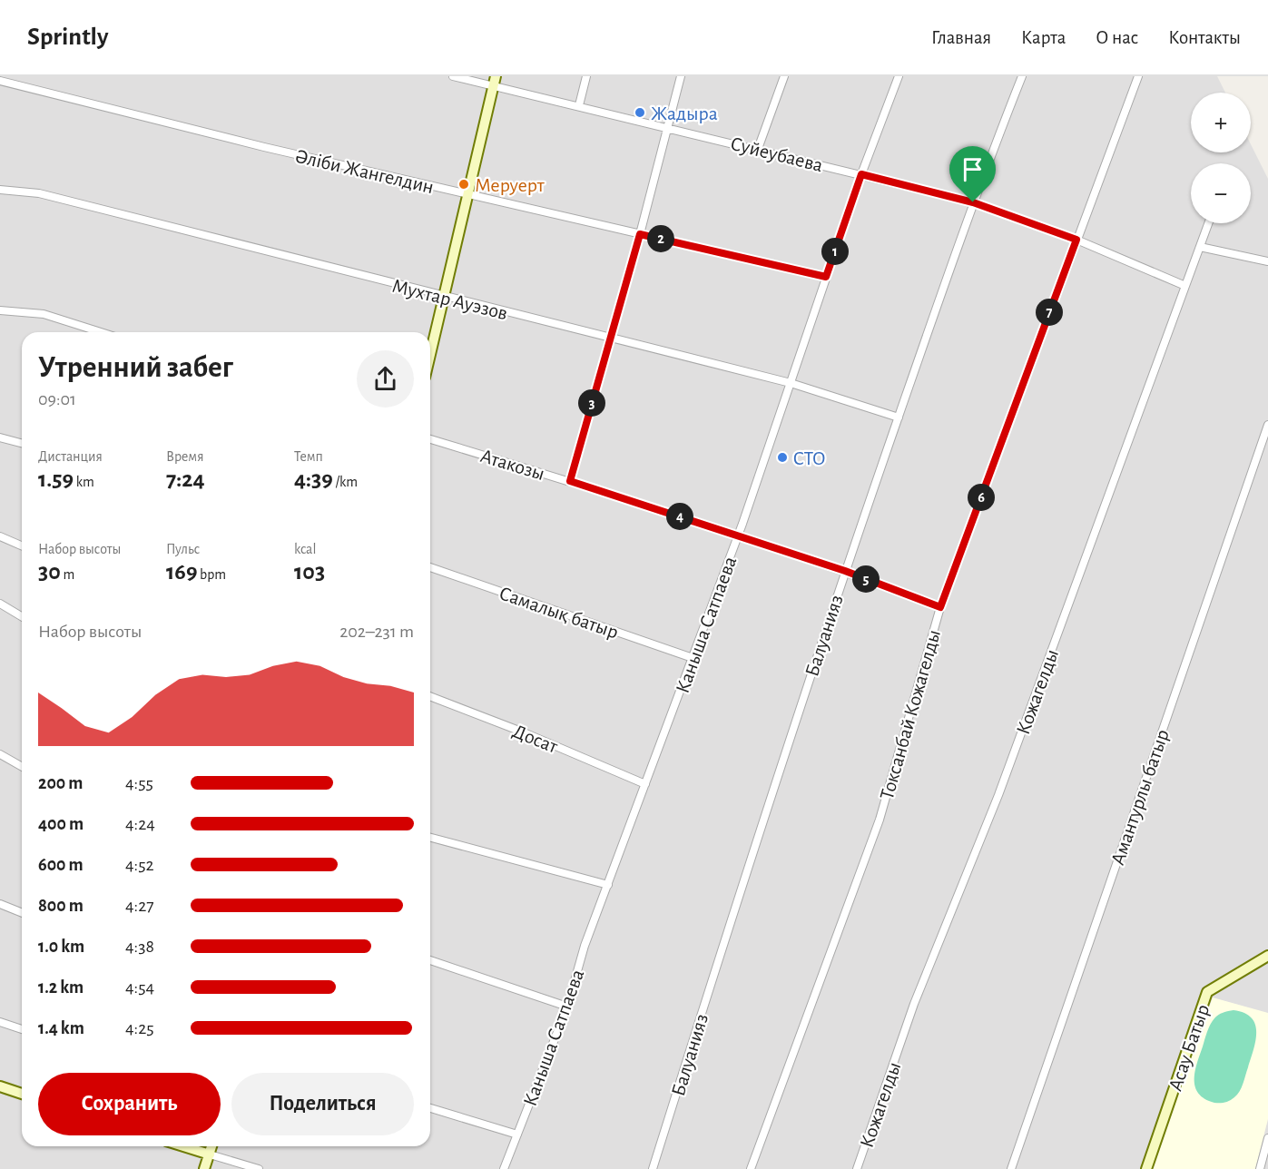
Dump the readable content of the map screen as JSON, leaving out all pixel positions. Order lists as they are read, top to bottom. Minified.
{"streets":{"street":["Суйеубаева","Әліби Жангелдин","Мухтар Ауэзов","Атакозы","Самалық батыр","Каныша Сатпаева","Балуанияз","Кожагелды","Токсанбай Кожагелды","Досат","Амантурлы батыр","Асау Батыр"]},"crossings":[["Суйеубаева","Каныша Сатпаева"],["Суйеубаева","Балуанияз"],["Суйеубаева","Кожагелды"],["Суйеубаева","Токсанбай Кожагелды"],["Әліби Жангелдин","Каныша Сатпаева"],["Мухтар Ауэзов","Каныша Сатпаева"],["Мухтар Ауэзов","Балуанияз"],["Атакозы","Каныша Сатпаева"],["Атакозы","Балуанияз"],["Атакозы","Токсанбай Кожагелды"],["Самалық батыр","Каныша Сатпаева"],["Каныша Сатпаева","Досат"]],"places":["Жадыра","Меруерт","CTO"],"page":{"header":"Sprintly","nav":["Главная","Карта","О нас","Контакты"],"map_buttons":["+","−"],"pins":["2","1","7","3","6","4","5"],"heading":["Утренний забег","09:01"],"stats":[["Дистанция","1.59 km"],["Время","7:24"],["Темп","4:39 /km"],["Набор высоты","30 m"],["Пульс","169 bpm"],["kcal","103"]],"chart":["Набор высоты","202–231 m"],"list":[{"name":"200 m","note":"4:55"},{"name":"400 m","note":"4:24"},{"name":"600 m","note":"4:52"},{"name":"800 m","note":"4:27"},{"name":"1.0 km","note":"4:38"},{"name":"1.2 km","note":"4:54"},{"name":"1.4 km","note":"4:25"}],"buttons":["Сохранить","Поделиться"]}}
